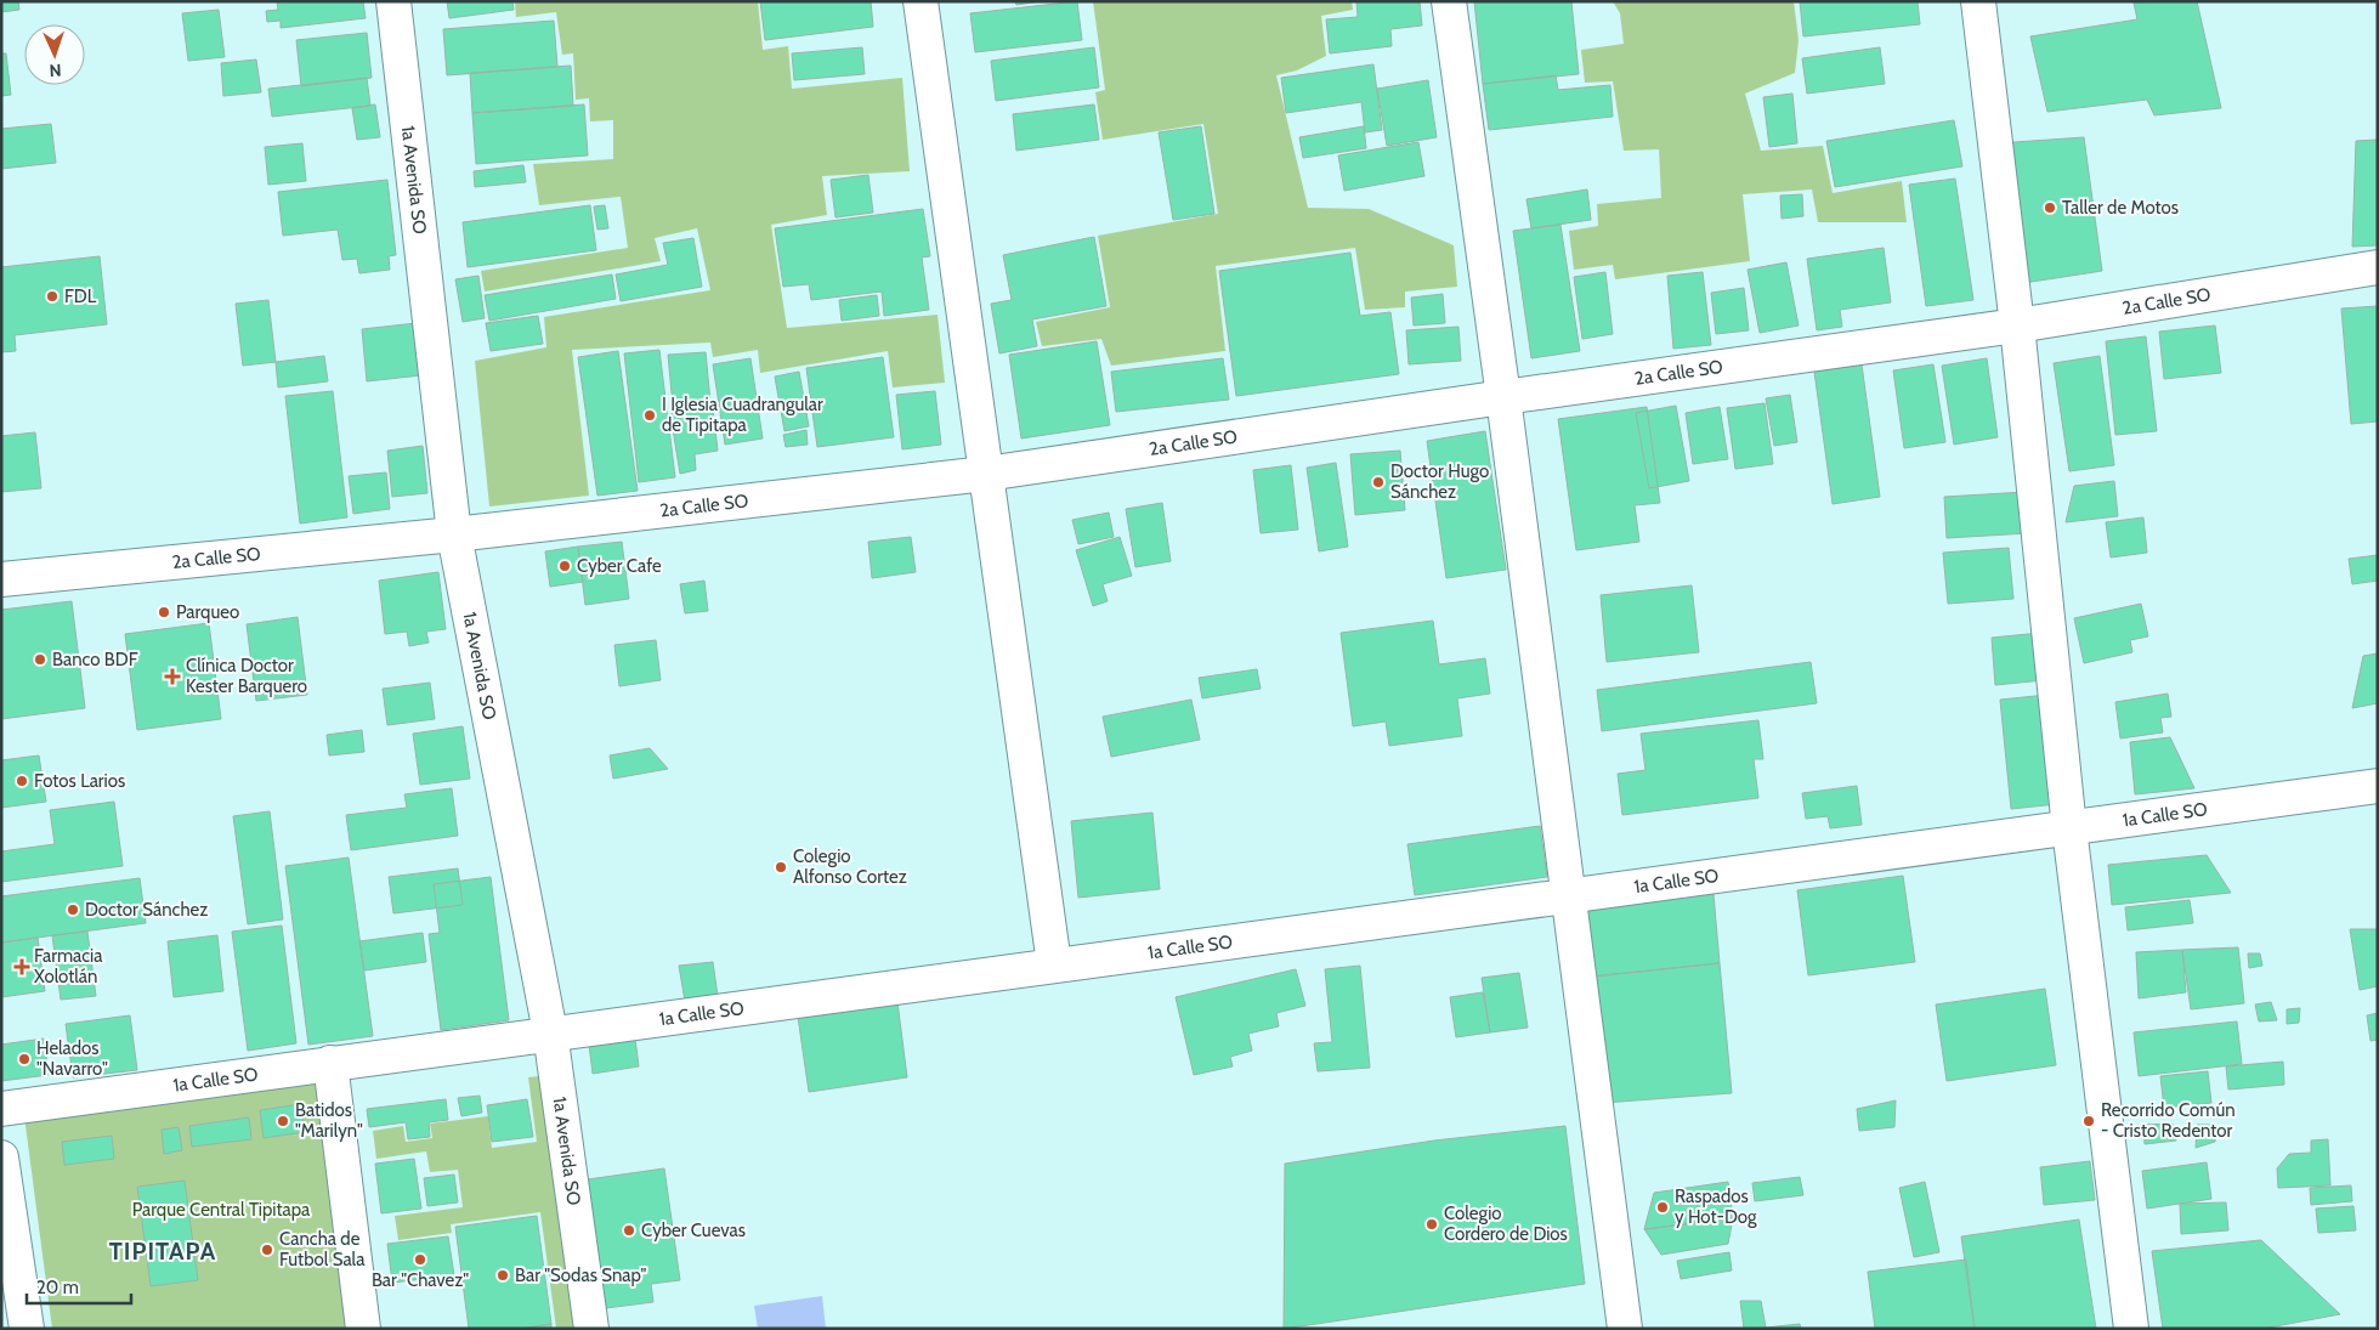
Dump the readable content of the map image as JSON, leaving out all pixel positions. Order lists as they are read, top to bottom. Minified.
{"streets":{"street":["1a Avenida SO","2a Calle SO","1a Calle SO"]},"crossings":[["1a Avenida SO","2a Calle SO"],["1a Avenida SO","1a Calle SO"]],"districts":["TIPITAPA"],"parks":["Parque Central Tipitapa"],"places":{"other":["Taller de Motos","FDL","I Iglesia Cuadrangular de Tipitapa","Doctor Hugo Sánchez","Cyber Cafe","Parqueo","Banco BDF","Fotos Larios","Colegio Alfonso Cortez","Doctor Sánchez","Helados \"Navarro\"","Batidos \"Marilyn\"","Recorrido Común - Cristo Redentor","Raspados y Hot-Dog","Colegio Cordero de Dios","Cyber Cuevas","Cancha de Futbol Sala","Bar \"Chavez\"","Bar \"Sodas Snap\""],"health":["Clínica Doctor Kester Barquero","Farmacia Xolotlán"]},"scale_bar":"20 m","north":"bottom"}
